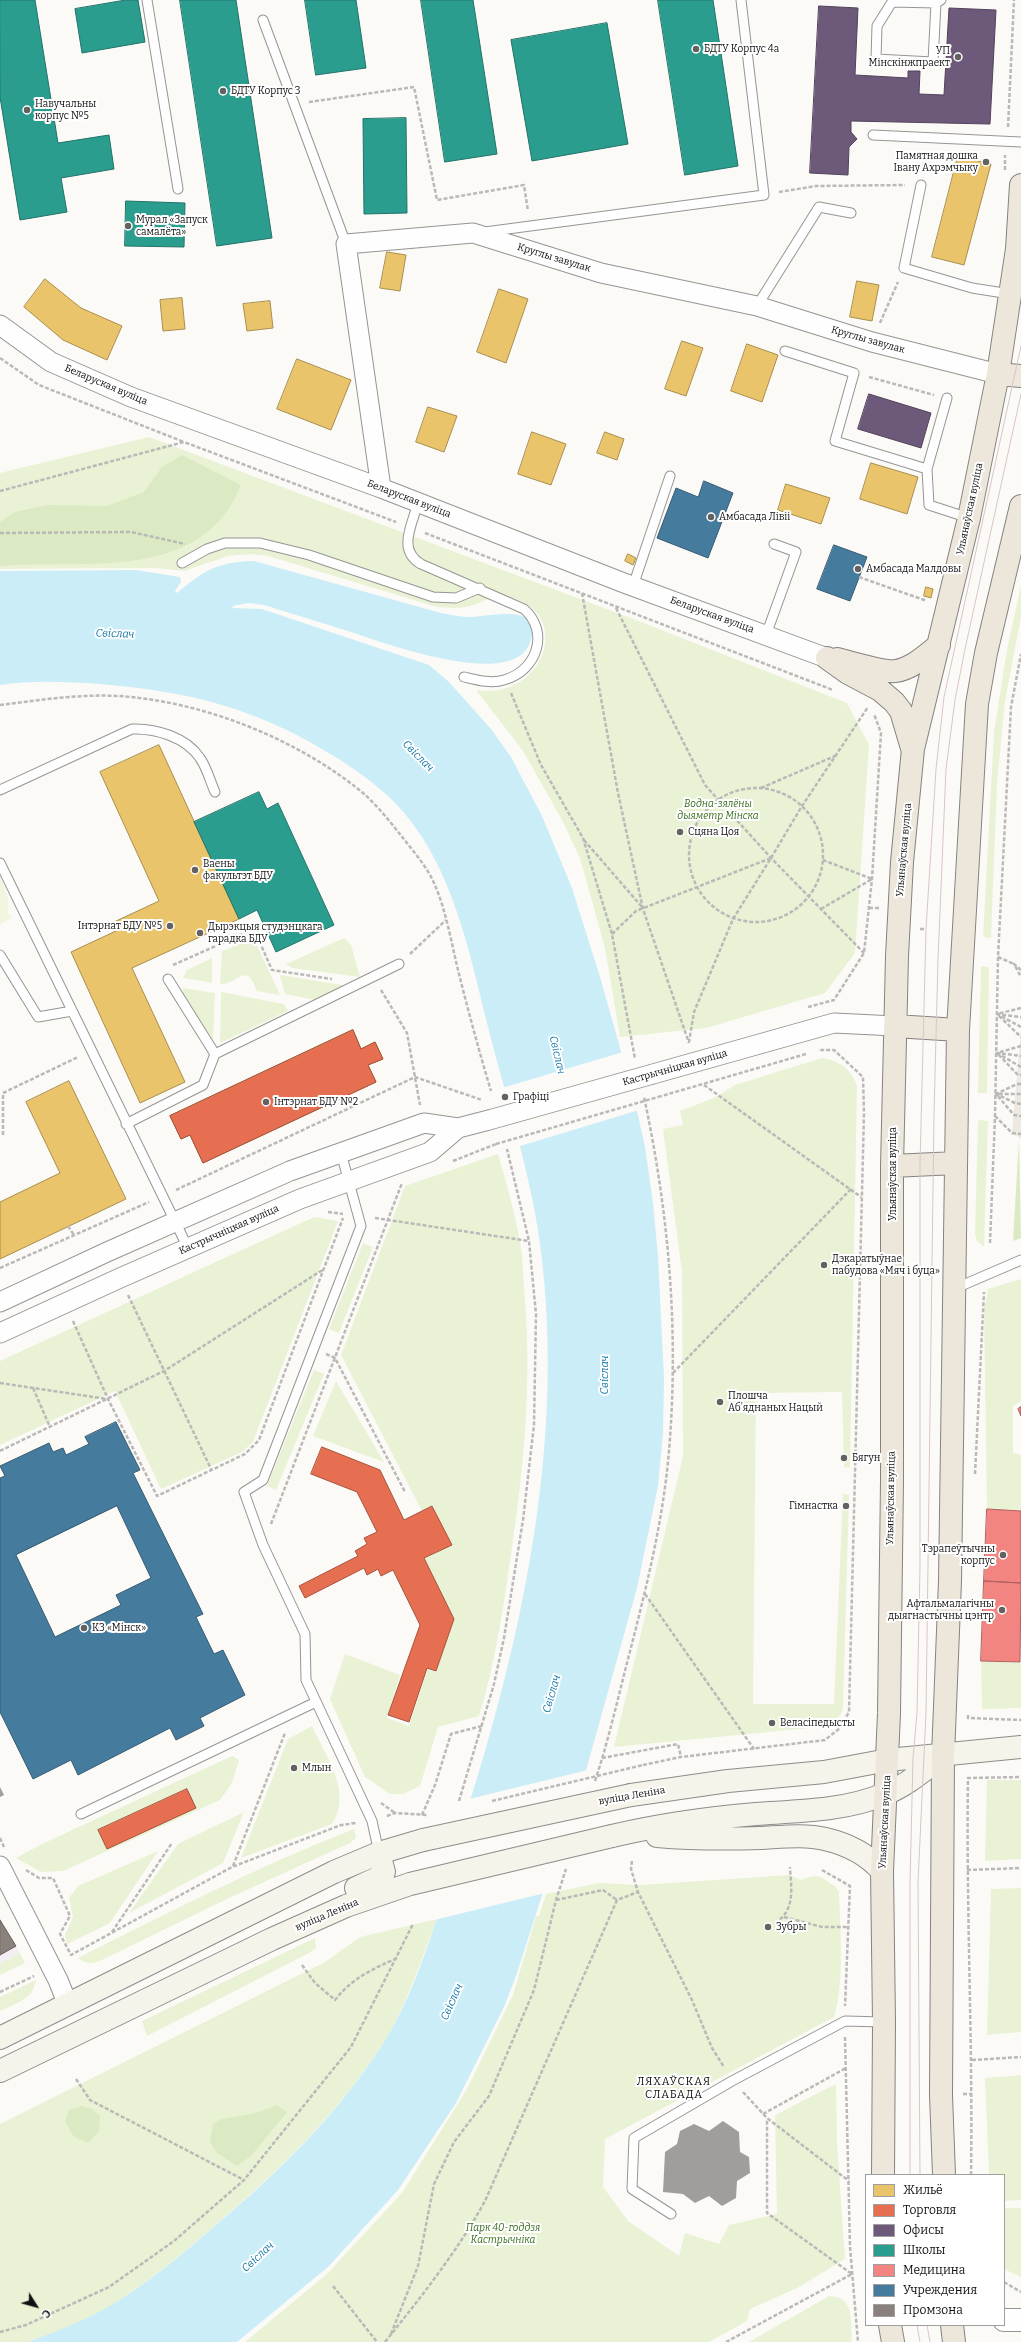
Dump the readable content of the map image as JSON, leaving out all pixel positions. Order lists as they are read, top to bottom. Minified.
{"streets":{"main road":["Ульянаўская вуліца","вуліца Леніна"],"street":["Круглы завулак","Беларуская вуліца","Кастрычніцкая вуліца"]},"crossings":[["Круглы завулак","Ульянаўская вуліца"],["Ульянаўская вуліца","Кастрычніцкая вуліца"],["Ульянаўская вуліца","вуліца Леніна"]],"districts":["ЛЯХАЎСКАЯ СЛАБАДА"],"water":["Свіслач"],"parks":["Водна-зялёны дыяметр Мінска","Парк 40-годдзя Кастрычніка"],"places":["БДТУ Корпус 4а","УП Мінскінжпраект","БДТУ Корпус 3","Навучальны корпус №5","Памятная дошка Івану Ахрэмчыку","Мурал «Запуск самалёта»","Амбасада Лівіі","Амбасада Малдовы","Сцяна Цоя","Ваены факультэт БДУ","Інтэрнат БДУ №5","Дырэкцыя студэнцкага гарадка БДУ","Графіці","Інтэрнат БДУ №2","Дэкаратыўнае пабудова «Мяч і буца»","Плошча Абʼяднаных Нацый","Бягун","Гімнастка","Тэрапеўтычны корпус","Афтальмалагічны дыягнастычны цэнтр","КЗ «Мінск»","Веласіпедысты","Млын","Зубры"],"legend":["Жильё","Торговля","Офисы","Школы","Медицина","Учреждения","Промзона"],"north":"bottom right"}
